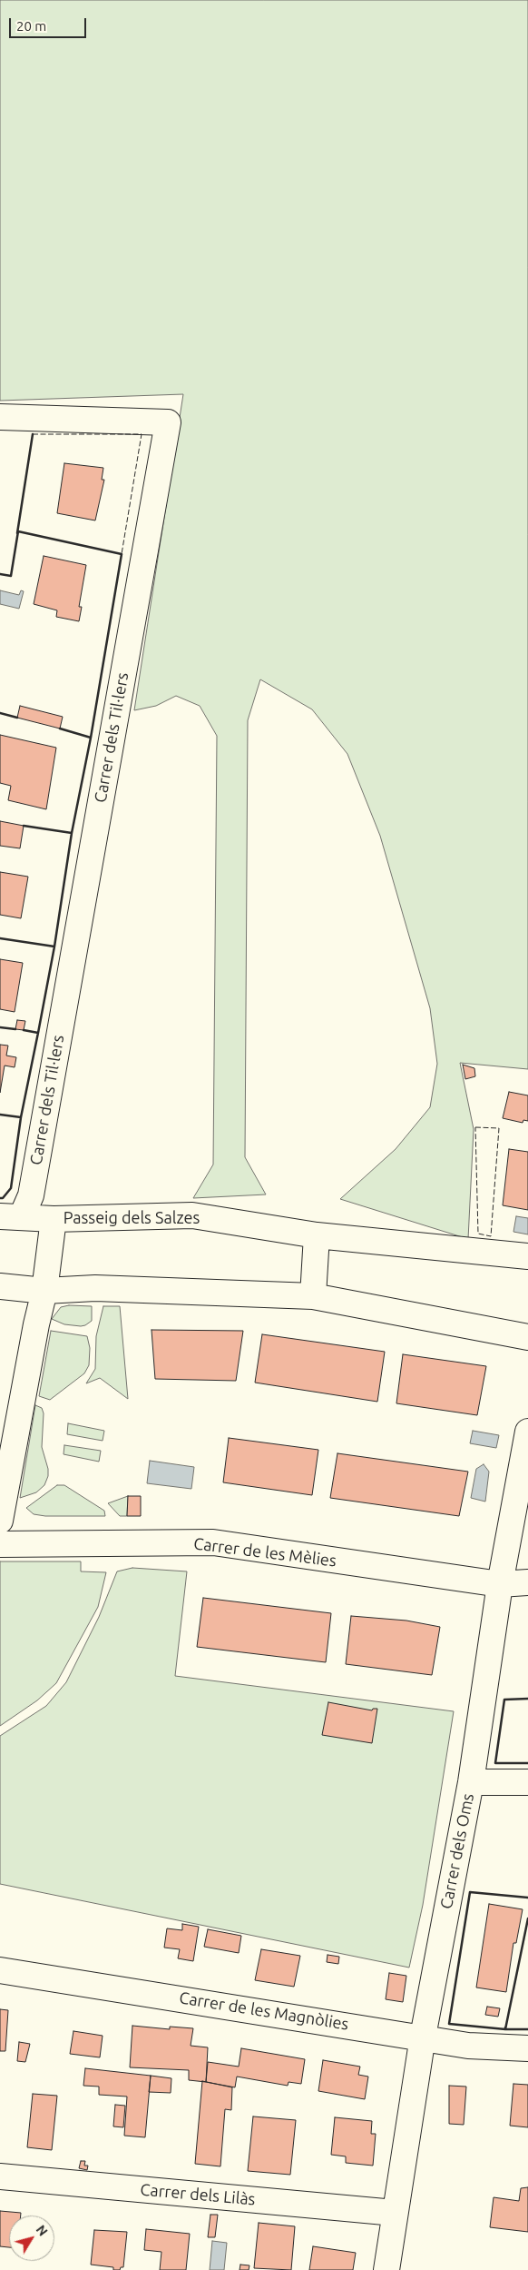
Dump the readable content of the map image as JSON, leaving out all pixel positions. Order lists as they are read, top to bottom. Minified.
{"streets":{"street":["Carrer dels Til·lers","Passeig dels Salzes","Carrer de les Mèlies","Carrer dels Oms","Carrer de les Magnòlies","Carrer dels Lilàs"]},"crossings":[["Carrer dels Til·lers","Passeig dels Salzes"],["Carrer de les Mèlies","Carrer dels Oms"],["Carrer dels Oms","Carrer de les Magnòlies"],["Carrer dels Oms","Carrer dels Lilàs"]],"scale_bar":"20 m","north":"top right"}
